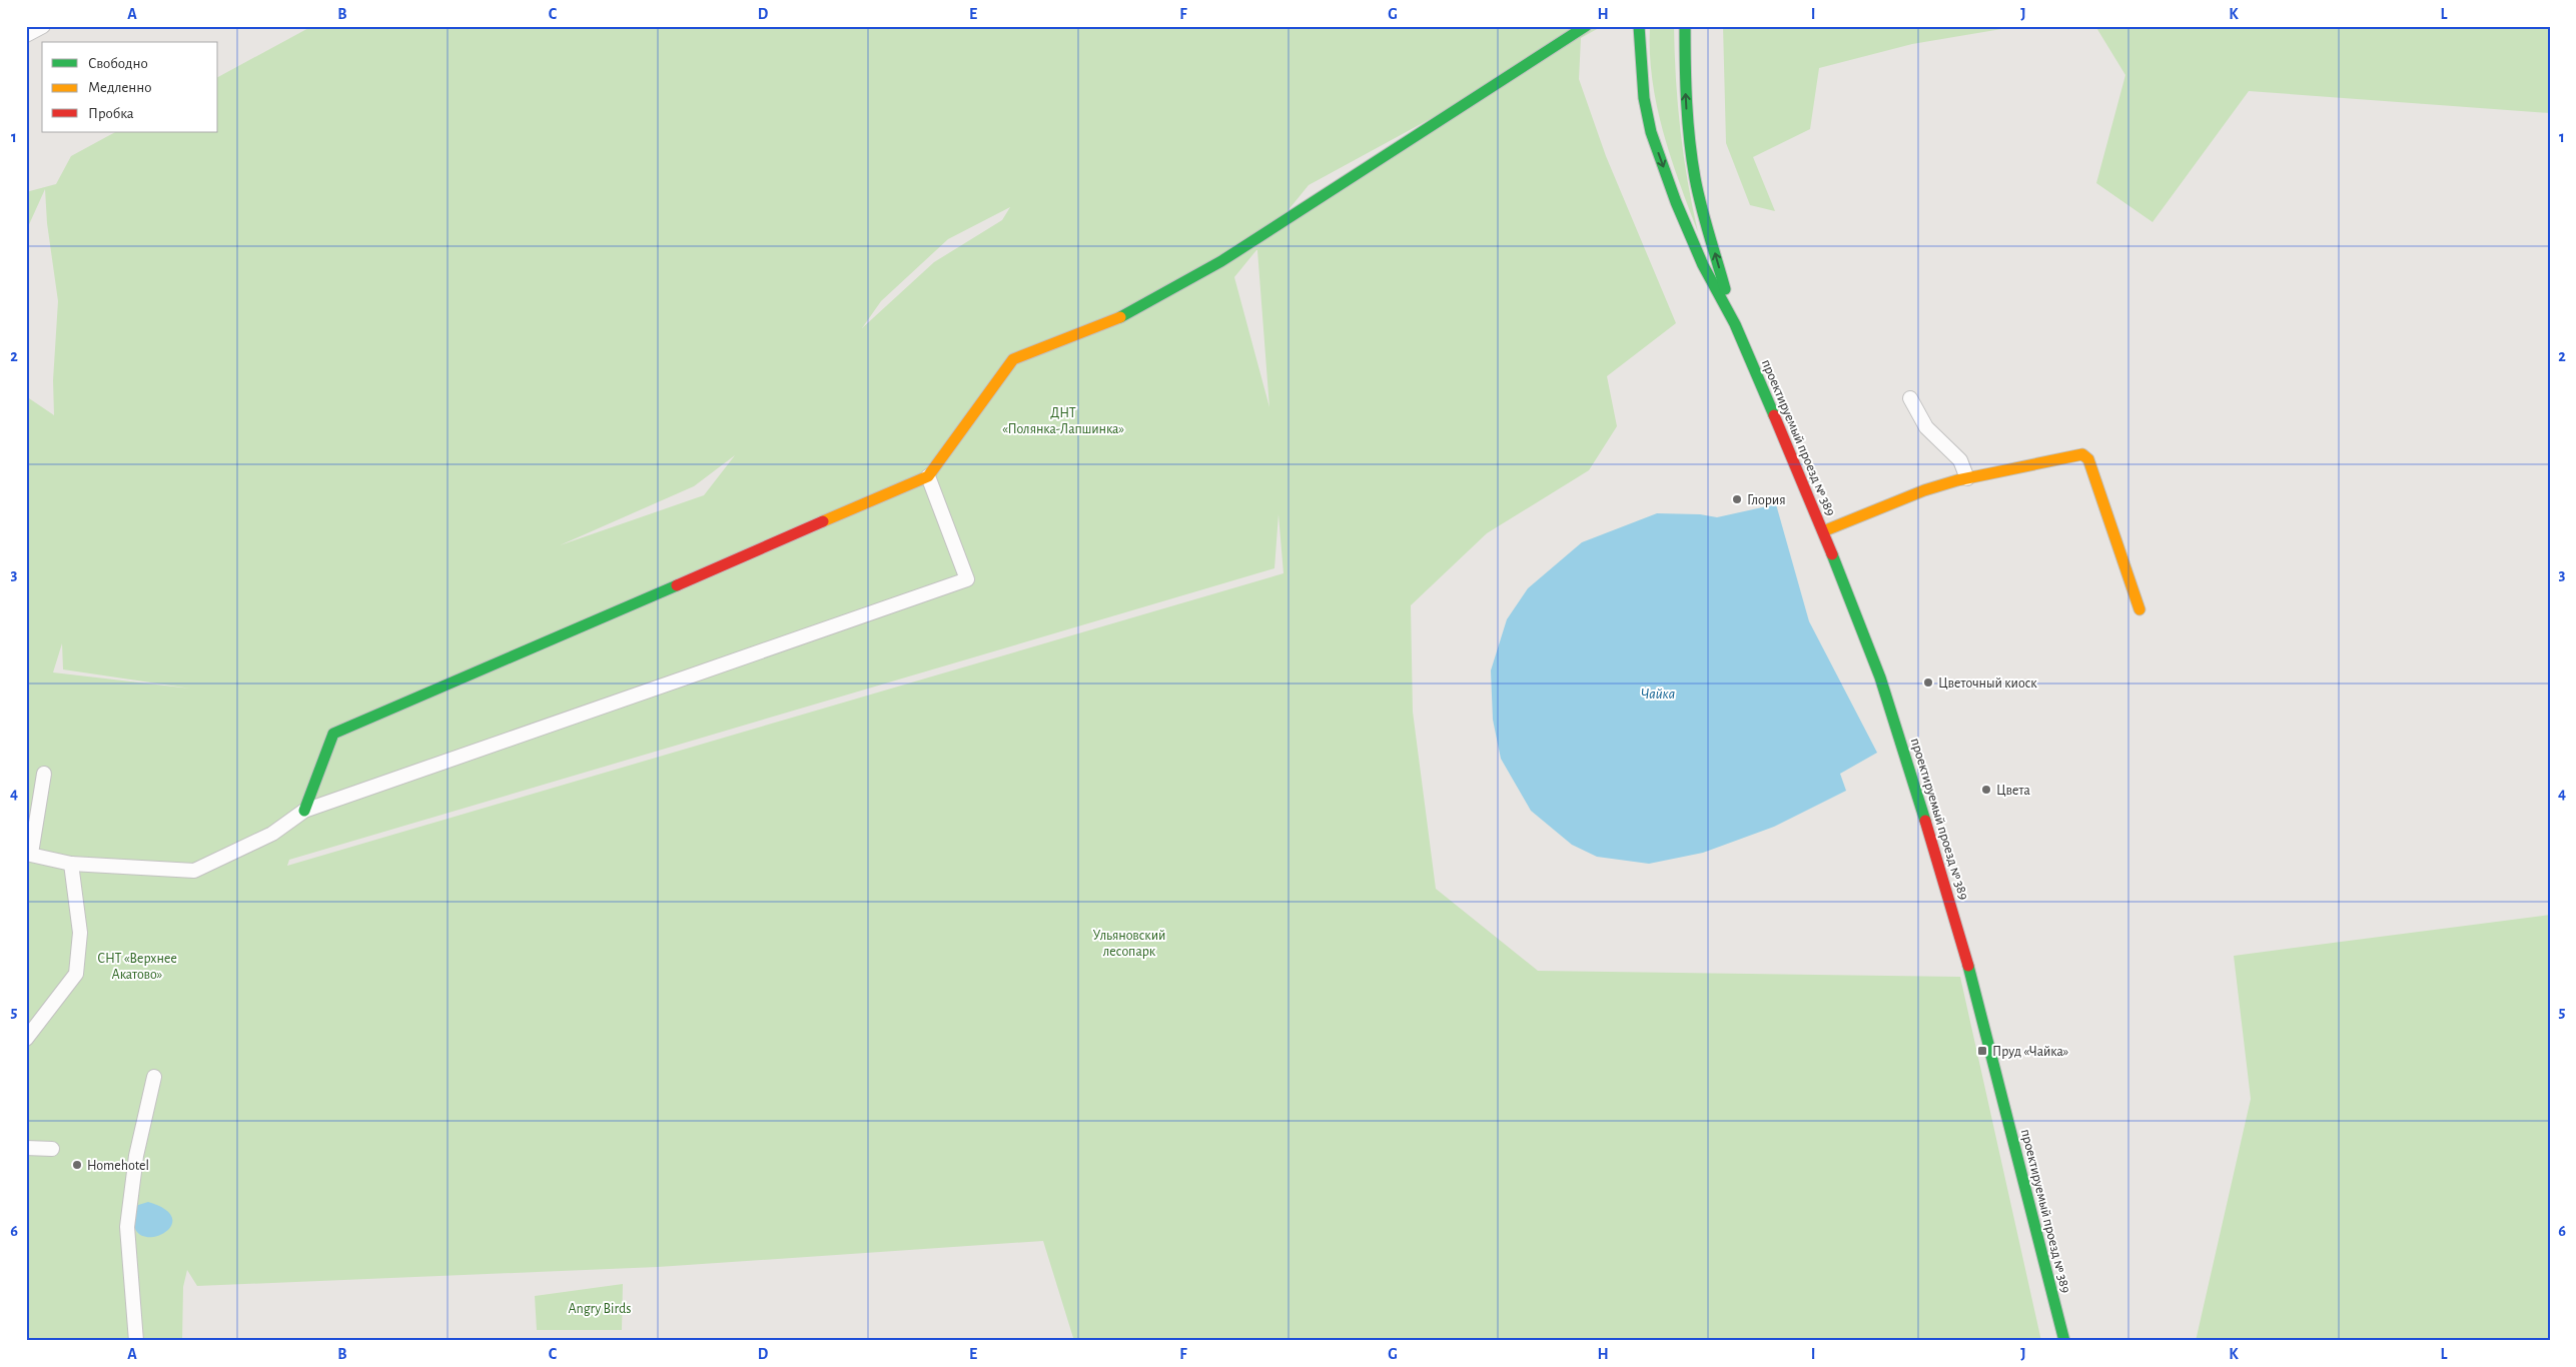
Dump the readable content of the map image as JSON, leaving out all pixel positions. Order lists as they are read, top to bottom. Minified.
{"streets":{"street":["проектируемый проезд № 389"]},"water":["Чайка"],"parks":["ДНТ «Полянка-Лапшинка»","Ульяновский лесопарк","СНТ «Верхнее Акатово»","Angry Birds"],"places":{"other":["Глория","Цветочный киоск","Цвета","Homehotel"],"transit":["Пруд «Чайка»"]},"legend":["Свободно","Медленно","Пробка"],"grid":{"columns":["A","B","C","D","E","F","G","H","I","J","K","L"],"rows":["1","2","3","4","5","6"]}}
